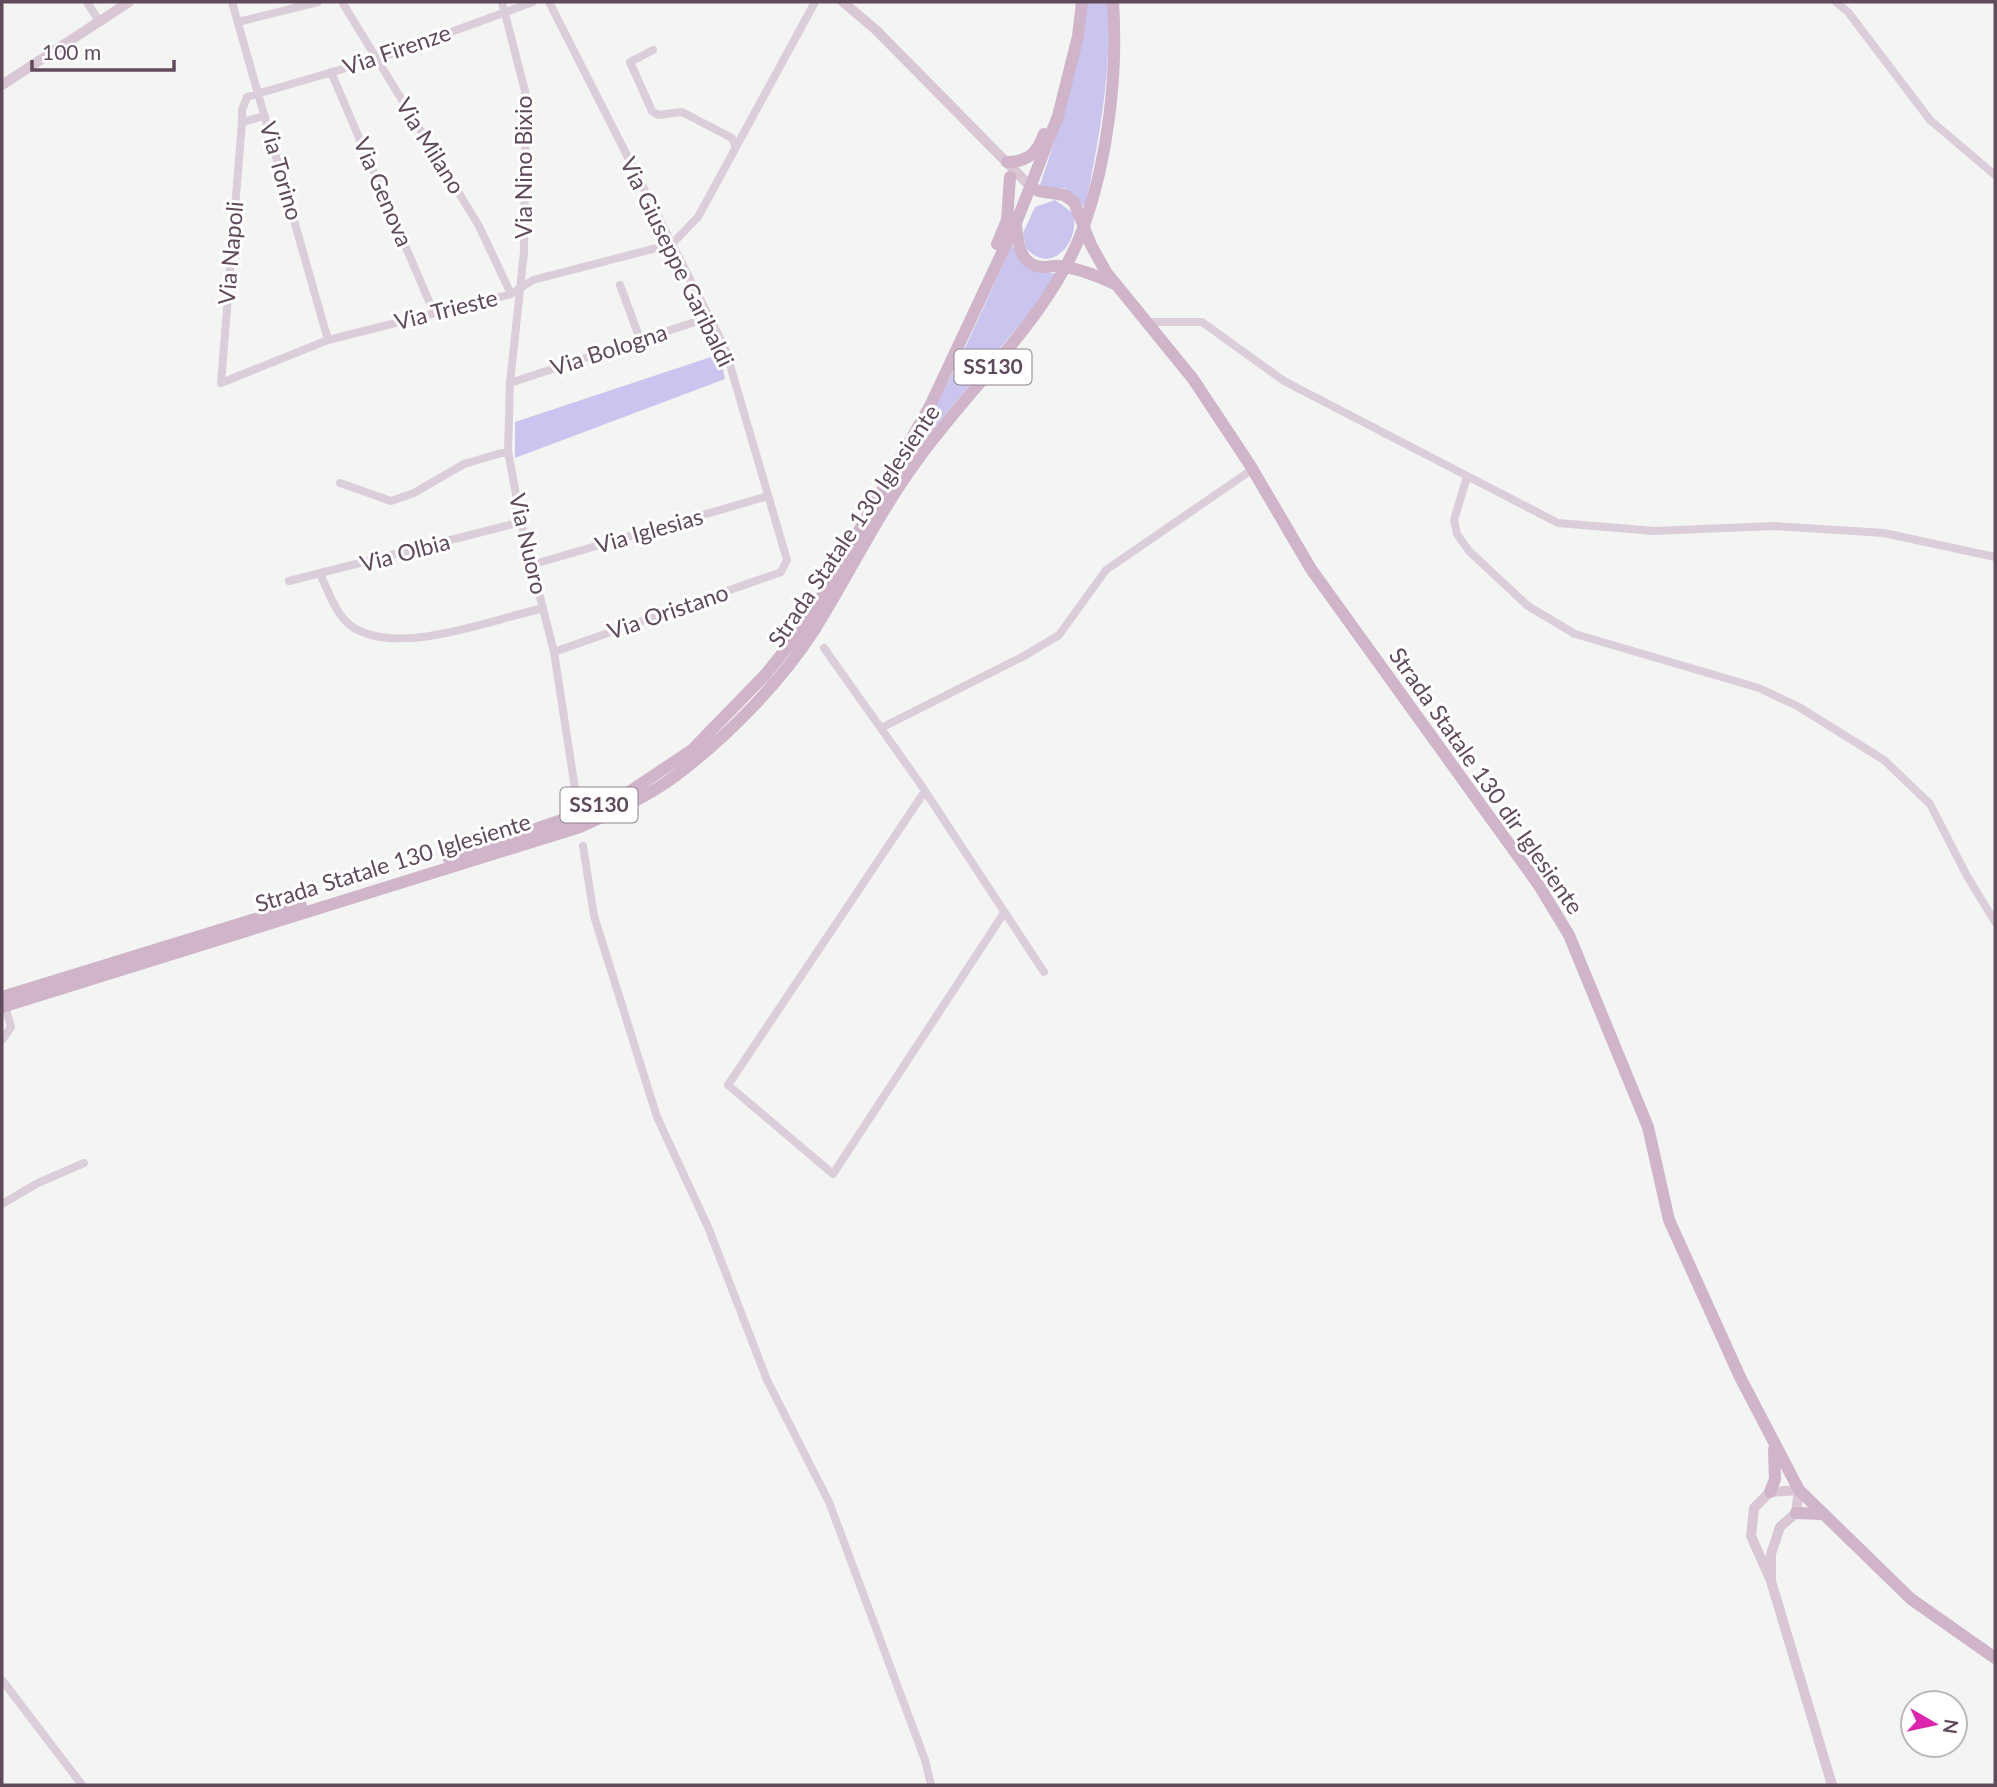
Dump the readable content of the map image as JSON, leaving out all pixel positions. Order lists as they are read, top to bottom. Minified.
{"streets":{"main road":["SS130","Strada Statale 130 Iglesiente","Strada Statale 130 dir Iglesiente"],"street":["Via Firenze","Via Milano","Via Nino Bixio","Via Torino","Via Genova","Via Napoli","Via Giuseppe Garibaldi","Via Trieste","Via Bologna","Via Iglesias","Via Nuoro","Via Olbia","Via Oristano"]},"crossings":[["Via Firenze","Via Milano"],["Via Firenze","Via Nino Bixio"],["Via Firenze","Via Torino"],["Via Firenze","Via Genova"],["Via Firenze","Via Napoli"],["Via Milano","Via Nino Bixio"],["Via Milano","Via Trieste"],["Via Milano","Via Nuoro"],["Via Nino Bixio","Via Trieste"],["Via Nino Bixio","Via Nuoro"],["Via Torino","Via Napoli"],["Via Torino","Via Trieste"],["Via Genova","Via Trieste"],["Via Napoli","Via Trieste"],["Via Giuseppe Garibaldi","Via Trieste"],["Via Giuseppe Garibaldi","Via Bologna"],["Via Giuseppe Garibaldi","Via Iglesias"],["Via Giuseppe Garibaldi","Via Oristano"],["Via Trieste","Via Nuoro"],["Via Bologna","Via Nuoro"],["Strada Statale 130 Iglesiente","Strada Statale 130 dir Iglesiente"],["Via Iglesias","Via Nuoro"],["Via Nuoro","Via Olbia"],["Via Nuoro","Via Oristano"]],"scale_bar":"100 m","north":"right"}
